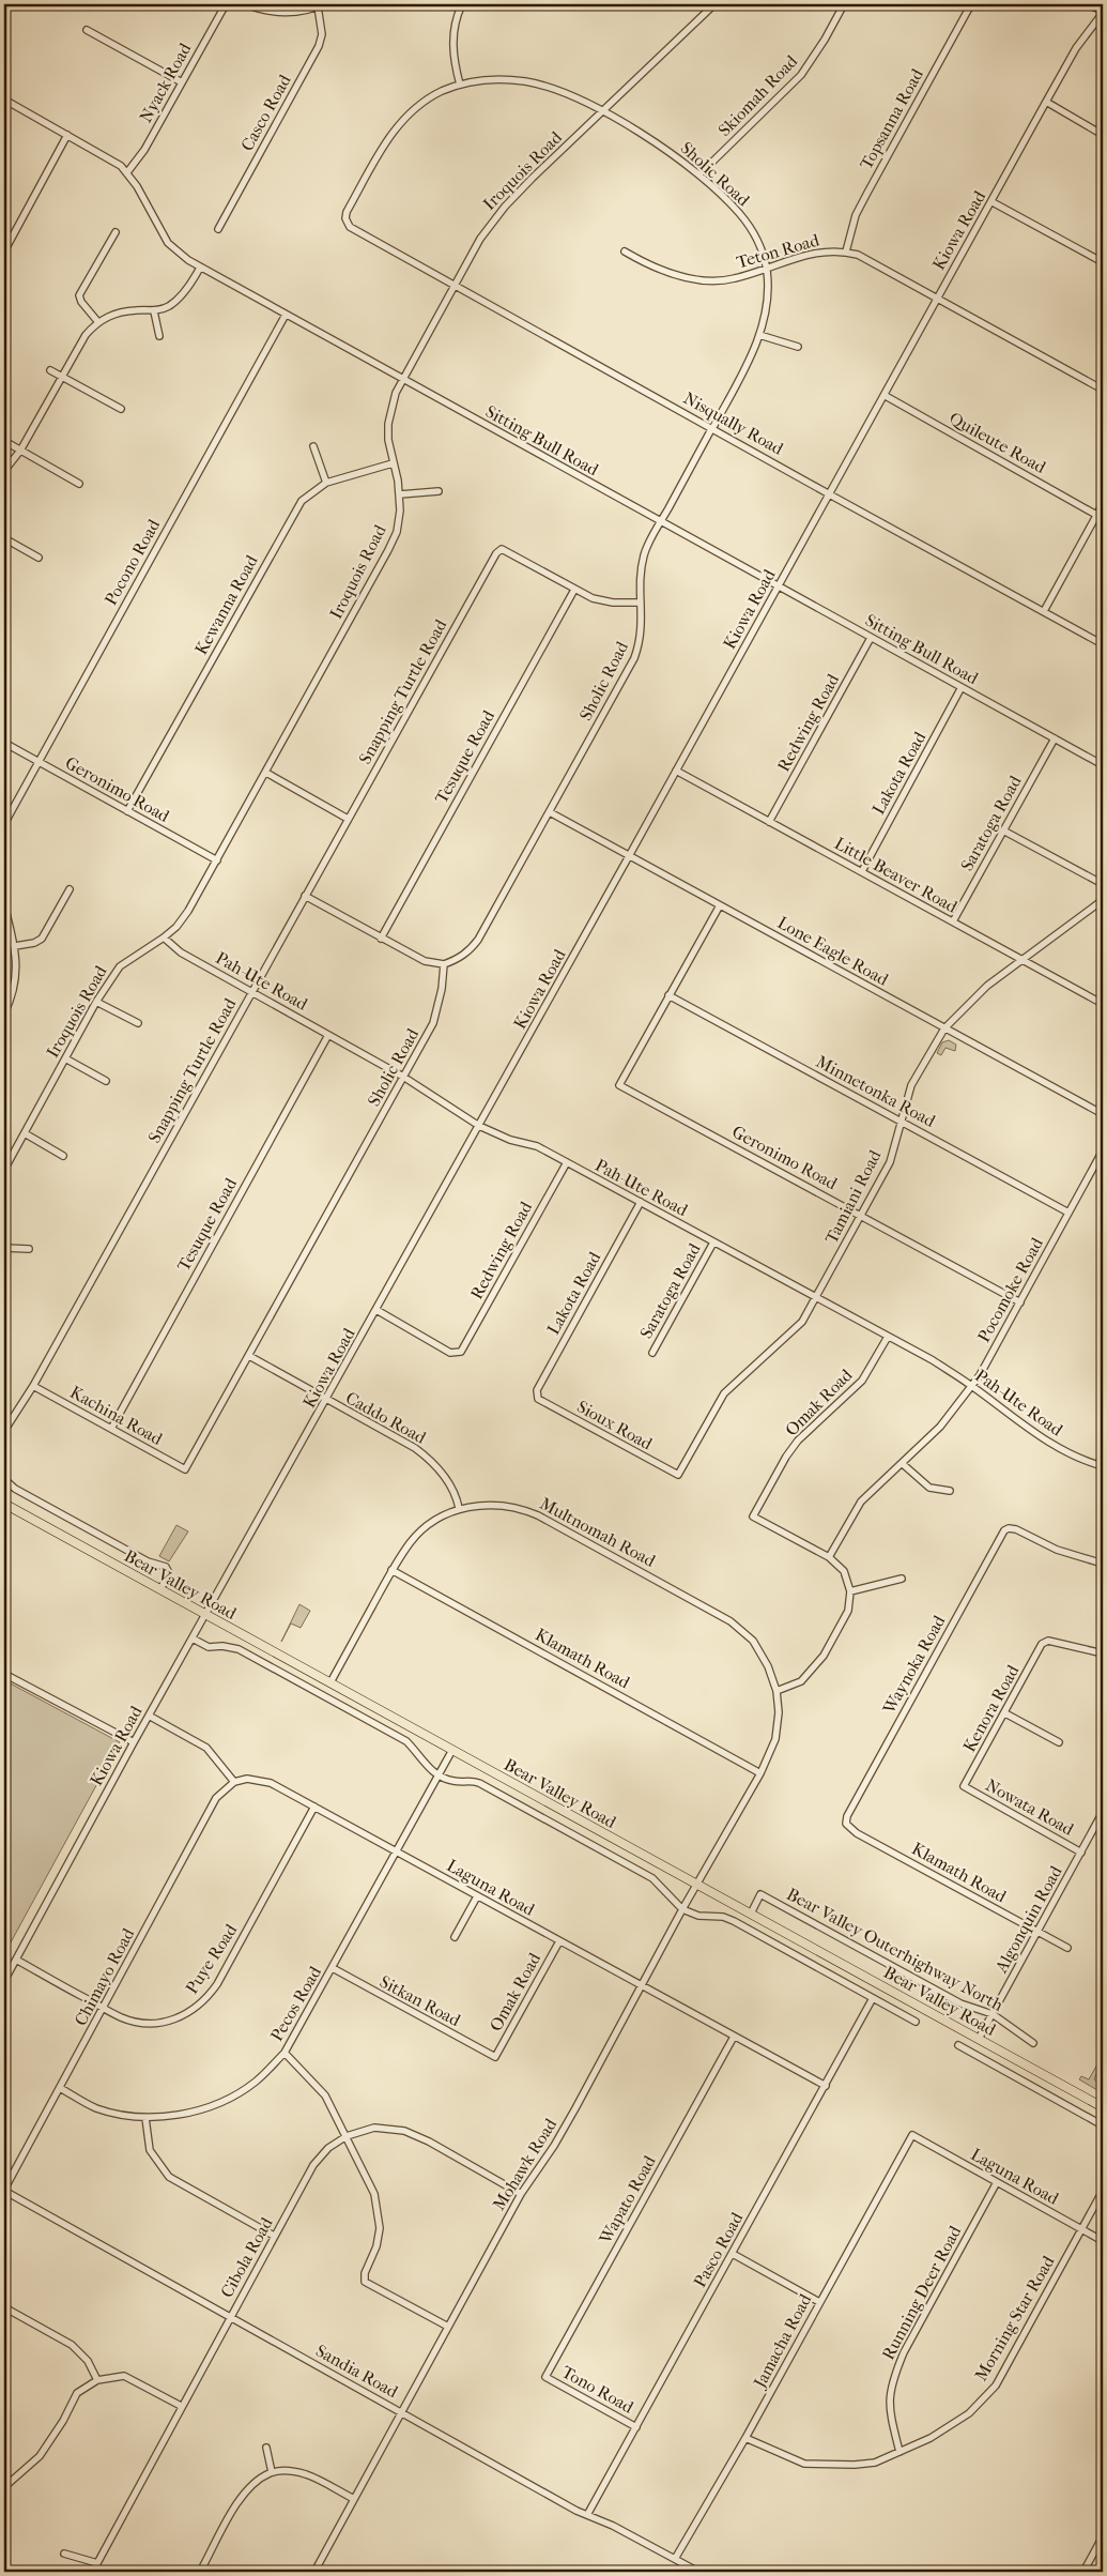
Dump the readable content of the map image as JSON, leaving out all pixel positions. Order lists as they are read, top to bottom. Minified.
{"streets":{"main road":["Bear Valley Road"],"street":["Nyack Road","Skiomah Road","Casco Road","Topsanna Road","Iroquois Road","Sholic Road","Kiowa Road","Teton Road","Nisqually Road","Sitting Bull Road","Quileute Road","Pocono Road","Kewanna Road","Snapping Turtle Road","Redwing Road","Tesuque Road","Lakota Road","Geronimo Road","Saratoga Road","Little Beaver Road","Lone Eagle Road","Pah-Ute Road","Minnetonka Road","Tamiani Road","Pocomoke Road","Omak Road","Kachina Road","Caddo Road","Sioux Road","Multnomah Road","Klamath Road","Waynoka Road","Kenora Road","Nowata Road","Laguna Road","Algonquin Road","Bear Valley Outerhighway North","Puye Road","Chimayo Road","Sitkan Road","Pecos Road","Mohawk Road","Wapato Road","Pasco Road","Cibola Road","Running Deer Road","Morning Star Road","Jamacha Road","Sandia Road","Tono Road"]},"crossings":[["Nyack Road","Sitting Bull Road"],["Skiomah Road","Sholic Road"],["Topsanna Road","Teton Road"],["Iroquois Road","Sholic Road"],["Iroquois Road","Nisqually Road"],["Iroquois Road","Sitting Bull Road"],["Iroquois Road","Kewanna Road"],["Iroquois Road","Geronimo Road"],["Iroquois Road","Pah-Ute Road"],["Sholic Road","Teton Road"],["Sholic Road","Nisqually Road"],["Sholic Road","Sitting Bull Road"],["Sholic Road","Lone Eagle Road"],["Sholic Road","Pah-Ute Road"],["Sholic Road","Kachina Road"],["Sholic Road","Caddo Road"],["Kiowa Road","Teton Road"],["Kiowa Road","Nisqually Road"],["Kiowa Road","Sitting Bull Road"],["Kiowa Road","Quileute Road"],["Kiowa Road","Redwing Road"],["Kiowa Road","Little Beaver Road"],["Kiowa Road","Lone Eagle Road"],["Kiowa Road","Pah-Ute Road"],["Kiowa Road","Caddo Road"],["Kiowa Road","Bear Valley Road"],["Kiowa Road","Puye Road"],["Sitting Bull Road","Pocono Road"],["Sitting Bull Road","Redwing Road"],["Sitting Bull Road","Lakota Road"],["Sitting Bull Road","Saratoga Road"],["Pocono Road","Geronimo Road"],["Kewanna Road","Geronimo Road"],["Snapping Turtle Road","Tesuque Road"],["Snapping Turtle Road","Pah-Ute Road"],["Snapping Turtle Road","Kachina Road"],["Redwing Road","Little Beaver Road"],["Redwing Road","Pah-Ute Road"],["Tesuque Road","Pah-Ute Road"],["Tesuque Road","Kachina Road"],["Lakota Road","Little Beaver Road"],["Lakota Road","Pah-Ute Road"],["Lakota Road","Sioux Road"],["Geronimo Road","Minnetonka Road"],["Geronimo Road","Tamiani Road"],["Geronimo Road","Pocomoke Road"],["Saratoga Road","Little Beaver Road"],["Saratoga Road","Pah-Ute Road"],["Little Beaver Road","Tamiani Road"],["Lone Eagle Road","Tamiani Road"],["Pah-Ute Road","Tamiani Road"],["Pah-Ute Road","Pocomoke Road"],["Pah-Ute Road","Omak Road"],["Minnetonka Road","Tamiani Road"],["Minnetonka Road","Pocomoke Road"],["Tamiani Road","Sioux Road"],["Pocomoke Road","Omak Road"],["Omak Road","Laguna Road"],["Omak Road","Sitkan Road"],["Caddo Road","Multnomah Road"],["Multnomah Road","Bear Valley Road"],["Multnomah Road","Klamath Road"],["Multnomah Road","Mohawk Road"],["Bear Valley Road","Algonquin Road"],["Bear Valley Road","Bear Valley Outerhighway North"],["Bear Valley Road","Pecos Road"],["Bear Valley Road","Mohawk Road"],["Klamath Road","Waynoka Road"],["Klamath Road","Algonquin Road"],["Klamath Road","Mohawk Road"],["Kenora Road","Nowata Road"],["Nowata Road","Algonquin Road"],["Laguna Road","Puye Road"],["Laguna Road","Chimayo Road"],["Laguna Road","Pecos Road"],["Laguna Road","Mohawk Road"],["Laguna Road","Wapato Road"],["Laguna Road","Pasco Road"],["Laguna Road","Running Deer Road"],["Laguna Road","Morning Star Road"],["Laguna Road","Jamacha Road"],["Algonquin Road","Bear Valley Outerhighway North"],["Puye Road","Chimayo Road"],["Chimayo Road","Pecos Road"],["Chimayo Road","Sandia Road"],["Sitkan Road","Pecos Road"],["Mohawk Road","Cibola Road"],["Mohawk Road","Sandia Road"],["Wapato Road","Tono Road"],["Pasco Road","Sandia Road"],["Pasco Road","Tono Road"],["Cibola Road","Sandia Road"],["Running Deer Road","Morning Star Road"],["Morning Star Road","Jamacha Road"],["Jamacha Road","Sandia Road"]]}
